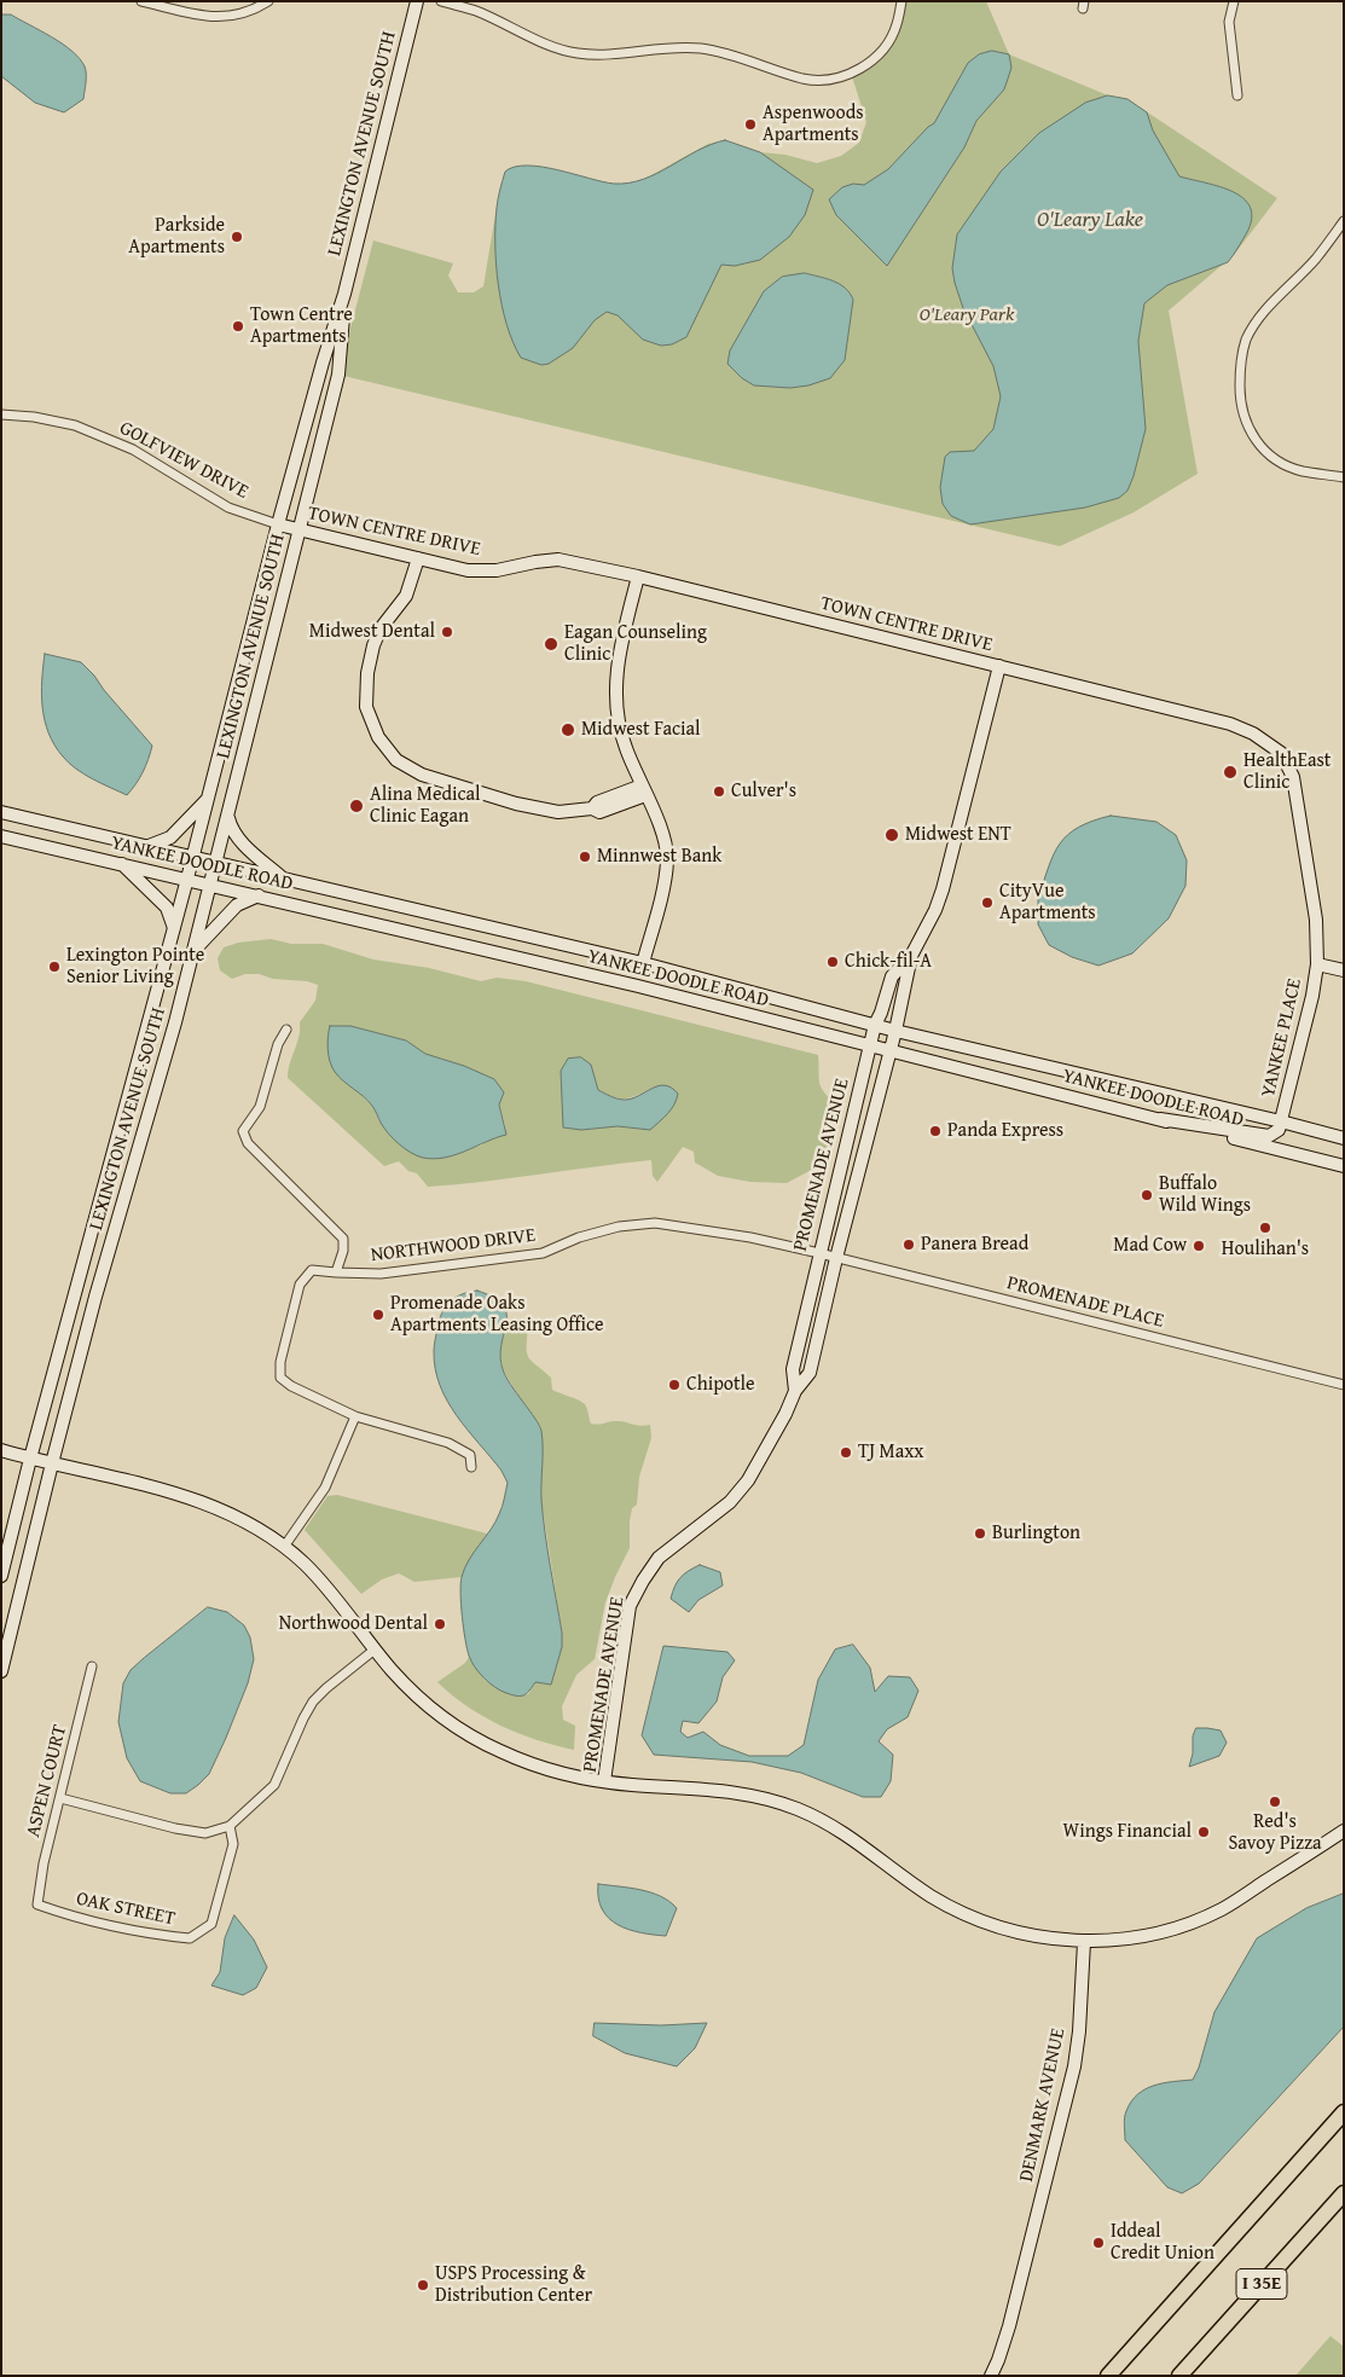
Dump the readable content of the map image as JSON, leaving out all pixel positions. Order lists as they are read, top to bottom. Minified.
{"streets":{"highway":["I 35E"],"street":["LEXINGTON AVENUE SOUTH","GOLFVIEW DRIVE","TOWN CENTRE DRIVE","YANKEE DOODLE ROAD","YANKEE PLACE","PROMENADE AVENUE","NORTHWOOD DRIVE","PROMENADE PLACE","ASPEN COURT","OAK STREET","DENMARK AVENUE"]},"crossings":[["LEXINGTON AVENUE SOUTH","GOLFVIEW DRIVE"],["LEXINGTON AVENUE SOUTH","TOWN CENTRE DRIVE"],["LEXINGTON AVENUE SOUTH","YANKEE DOODLE ROAD"],["GOLFVIEW DRIVE","TOWN CENTRE DRIVE"],["TOWN CENTRE DRIVE","YANKEE PLACE"],["TOWN CENTRE DRIVE","PROMENADE AVENUE"],["YANKEE DOODLE ROAD","YANKEE PLACE"],["YANKEE DOODLE ROAD","PROMENADE AVENUE"],["PROMENADE AVENUE","NORTHWOOD DRIVE"],["PROMENADE AVENUE","PROMENADE PLACE"],["PROMENADE AVENUE","DENMARK AVENUE"],["NORTHWOOD DRIVE","PROMENADE PLACE"],["ASPEN COURT","OAK STREET"]],"water":["O'Leary Lake"],"parks":["O'Leary Park"],"places":["Aspenwoods Apartments","Parkside Apartments","Town Centre Apartments","Midwest Dental","Eagan Counseling Clinic","Midwest Facial","HealthEast Clinic","Culver's","Alina Medical Clinic Eagan","Midwest ENT","Minnwest Bank","CityVue Apartments","Chick-fil-A","Lexington Pointe Senior Living","Panda Express","Buffalo Wild Wings","Houlihan's","Panera Bread","Mad Cow","Promenade Oaks Apartments Leasing Office","Chipotle","TJ Maxx","Burlington","Northwood Dental","Red's Savoy Pizza","Wings Financial","Iddeal Credit Union","USPS Processing & Distribution Center"]}
